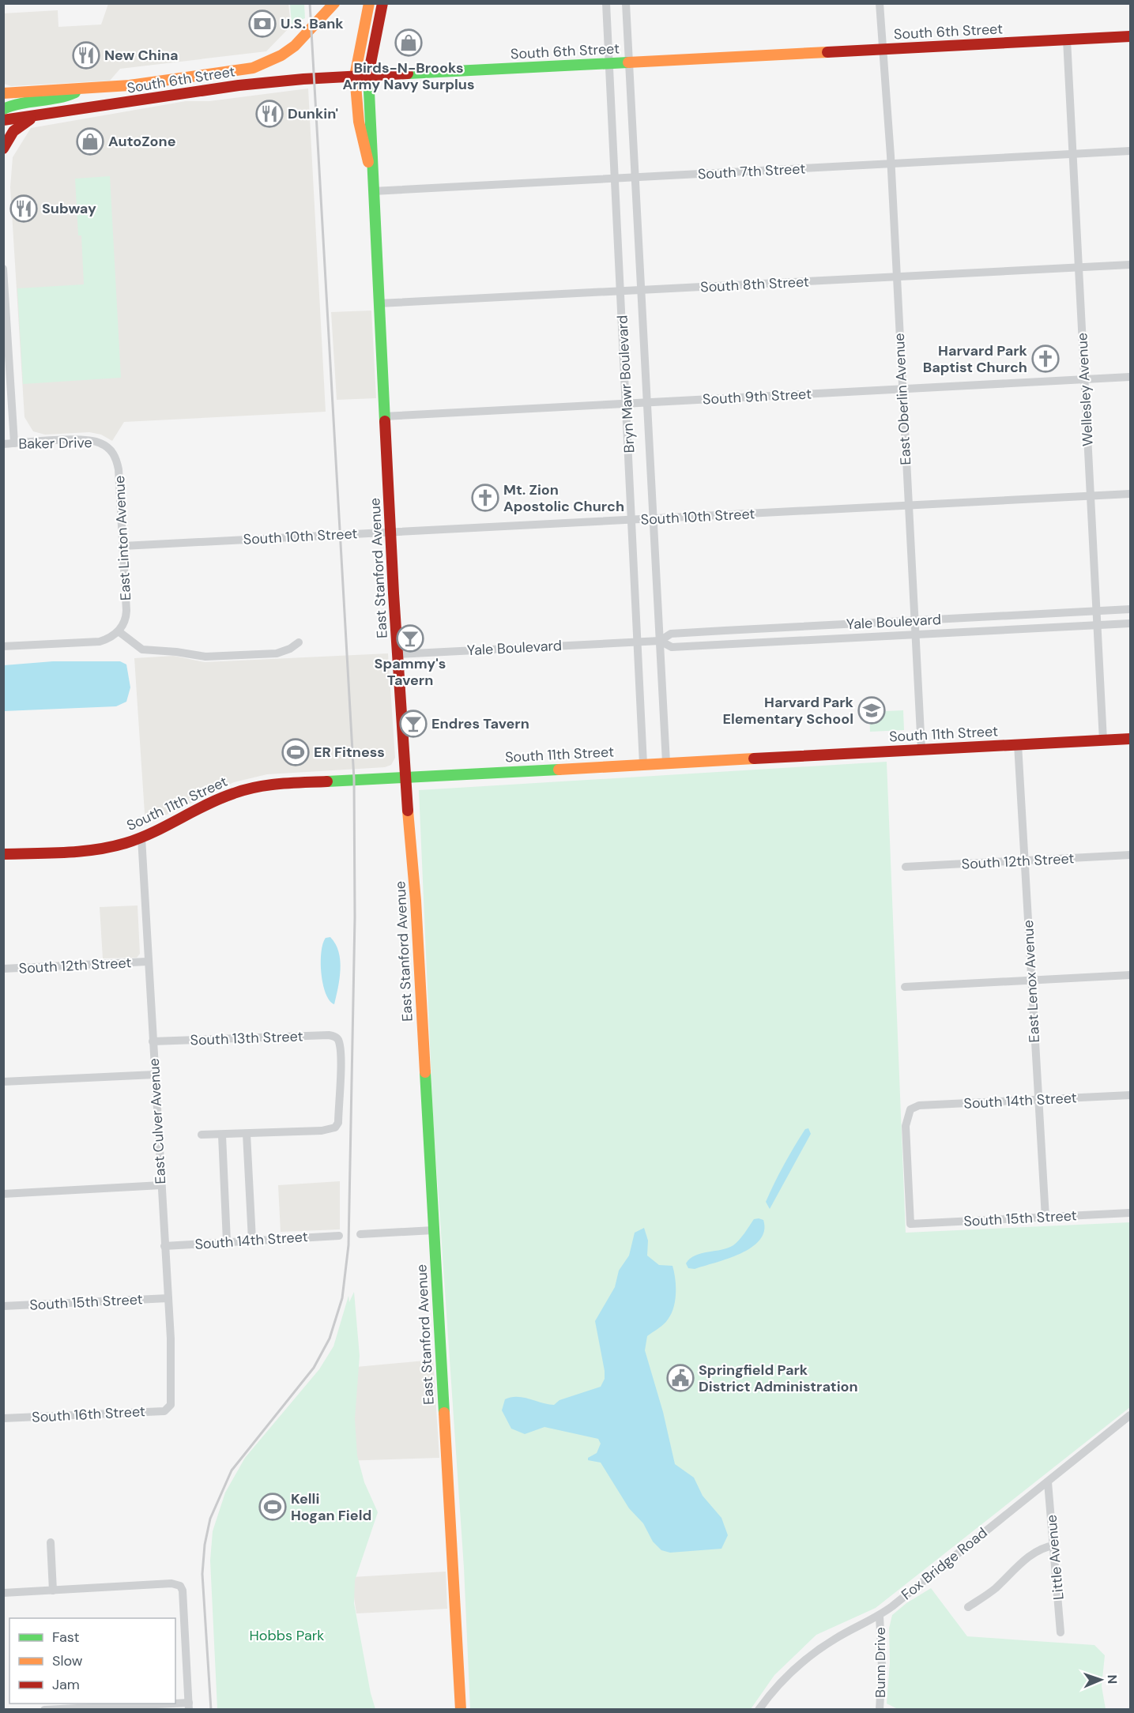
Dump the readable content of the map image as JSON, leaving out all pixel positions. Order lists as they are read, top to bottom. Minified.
{"streets":{"main road":["South 6th Street","East Stanford Avenue","South 11th Street"],"street":["South 7th Street","South 8th Street","Bryn Mawr Boulevard","Wellesley Avenue","South 9th Street","East Oberlin Avenue","Baker Drive","South 10th Street","East Linton Avenue","Yale Boulevard","South 12th Street","East Lenox Avenue","South 13th Street","South 14th Street","East Culver Avenue","South 15th Street","South 16th Street","Little Avenue","Fox Bridge Road","Bunn Drive"]},"crossings":[["South 6th Street","Bryn Mawr Boulevard"],["South 6th Street","Wellesley Avenue"],["South 6th Street","East Oberlin Avenue"],["South 6th Street","East Stanford Avenue"],["South 7th Street","Bryn Mawr Boulevard"],["South 7th Street","Wellesley Avenue"],["South 7th Street","East Oberlin Avenue"],["South 7th Street","East Stanford Avenue"],["South 8th Street","Bryn Mawr Boulevard"],["South 8th Street","Wellesley Avenue"],["South 8th Street","East Oberlin Avenue"],["South 8th Street","East Stanford Avenue"],["Bryn Mawr Boulevard","South 9th Street"],["Bryn Mawr Boulevard","South 10th Street"],["Bryn Mawr Boulevard","Yale Boulevard"],["Bryn Mawr Boulevard","South 11th Street"],["Wellesley Avenue","South 9th Street"],["Wellesley Avenue","South 10th Street"],["Wellesley Avenue","Yale Boulevard"],["Wellesley Avenue","South 11th Street"],["South 9th Street","East Oberlin Avenue"],["South 9th Street","East Stanford Avenue"],["East Oberlin Avenue","South 10th Street"],["East Oberlin Avenue","Yale Boulevard"],["East Oberlin Avenue","South 11th Street"],["Baker Drive","East Linton Avenue"],["South 10th Street","East Linton Avenue"],["South 10th Street","East Stanford Avenue"],["East Stanford Avenue","Yale Boulevard"],["East Stanford Avenue","South 11th Street"],["South 11th Street","East Lenox Avenue"],["South 11th Street","East Culver Avenue"],["South 12th Street","East Lenox Avenue"],["South 12th Street","East Culver Avenue"],["East Lenox Avenue","South 14th Street"],["East Lenox Avenue","South 15th Street"],["South 13th Street","East Culver Avenue"],["South 14th Street","East Culver Avenue"],["South 14th Street","South 15th Street"],["East Culver Avenue","South 15th Street"],["East Culver Avenue","South 16th Street"],["Little Avenue","Fox Bridge Road"],["Fox Bridge Road","Bunn Drive"]],"parks":["Hobbs Park"],"places":{"bank":["U.S. Bank"],"shop":["Birds-N-Brooks Army Navy Surplus","AutoZone"],"restaurant":["New China","Dunkin'","Subway"],"church":["Harvard Park Baptist Church","Mt. Zion Apostolic Church"],"bar":["Spammy's Tavern","Endres Tavern"],"school or university":["Harvard Park Elementary School"],"sports":["ER Fitness","Kelli Hogan Field"],"public building":["Springfield Park District Administration"]},"legend":["Fast","Slow","Jam"],"north":"right"}
